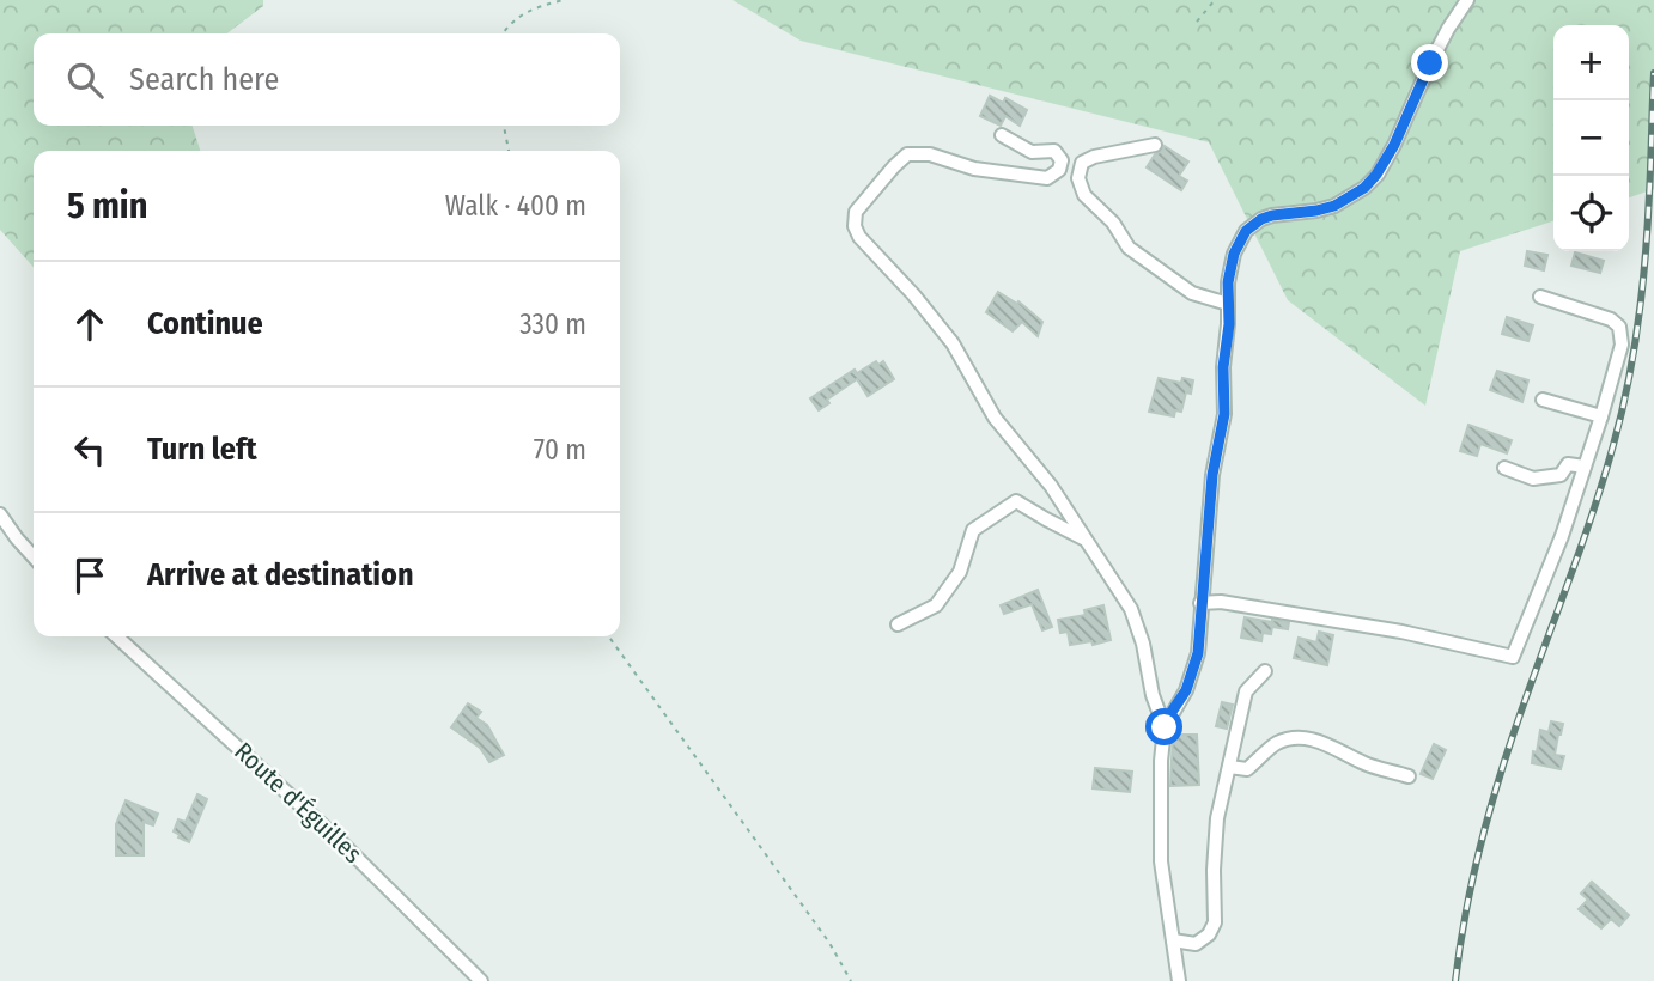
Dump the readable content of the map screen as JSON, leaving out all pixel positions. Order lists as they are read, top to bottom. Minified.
{"streets":{"street":["Route d'Éguilles"]},"page":{"map_buttons":["+","−"],"search":"Search here","heading":["5 min","Walk · 400 m"],"list":[["Continue","330 m"],["Turn left","70 m"],"Arrive at destination"]}}
